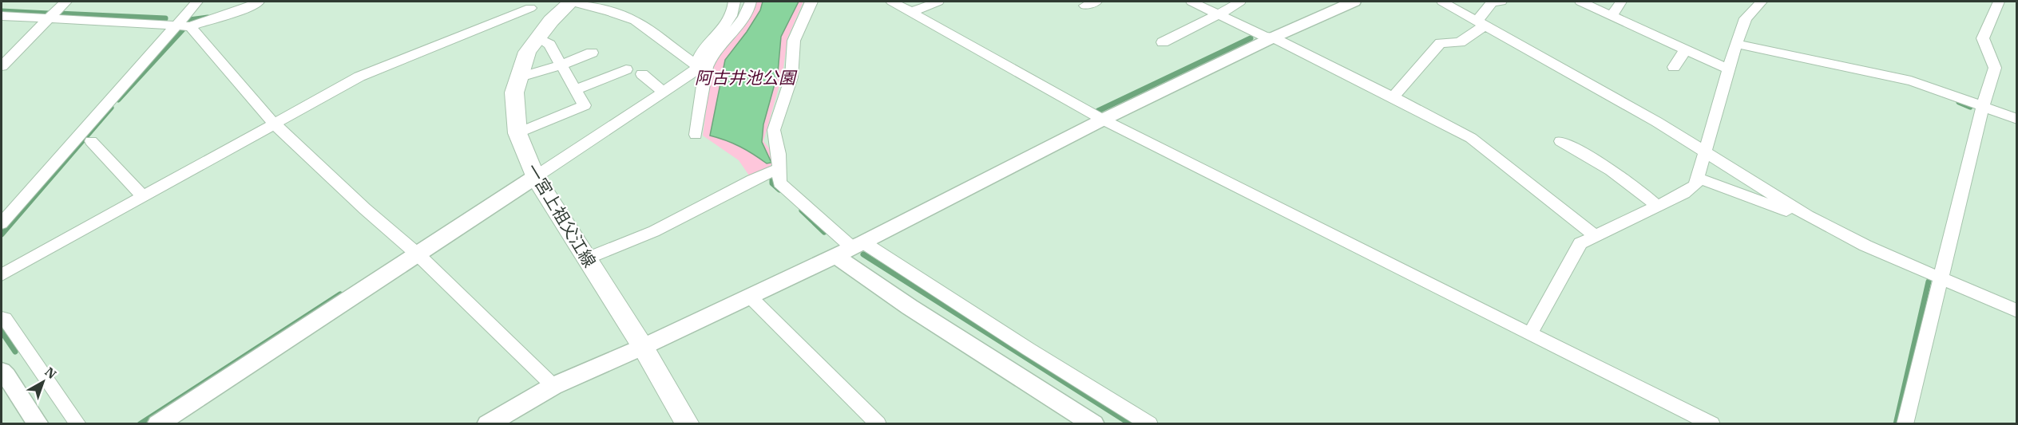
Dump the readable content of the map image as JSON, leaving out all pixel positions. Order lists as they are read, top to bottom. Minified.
{"streets":{"main road":["一宮上祖父江線"]},"parks":["阿古井池公園"],"north":"top right"}
